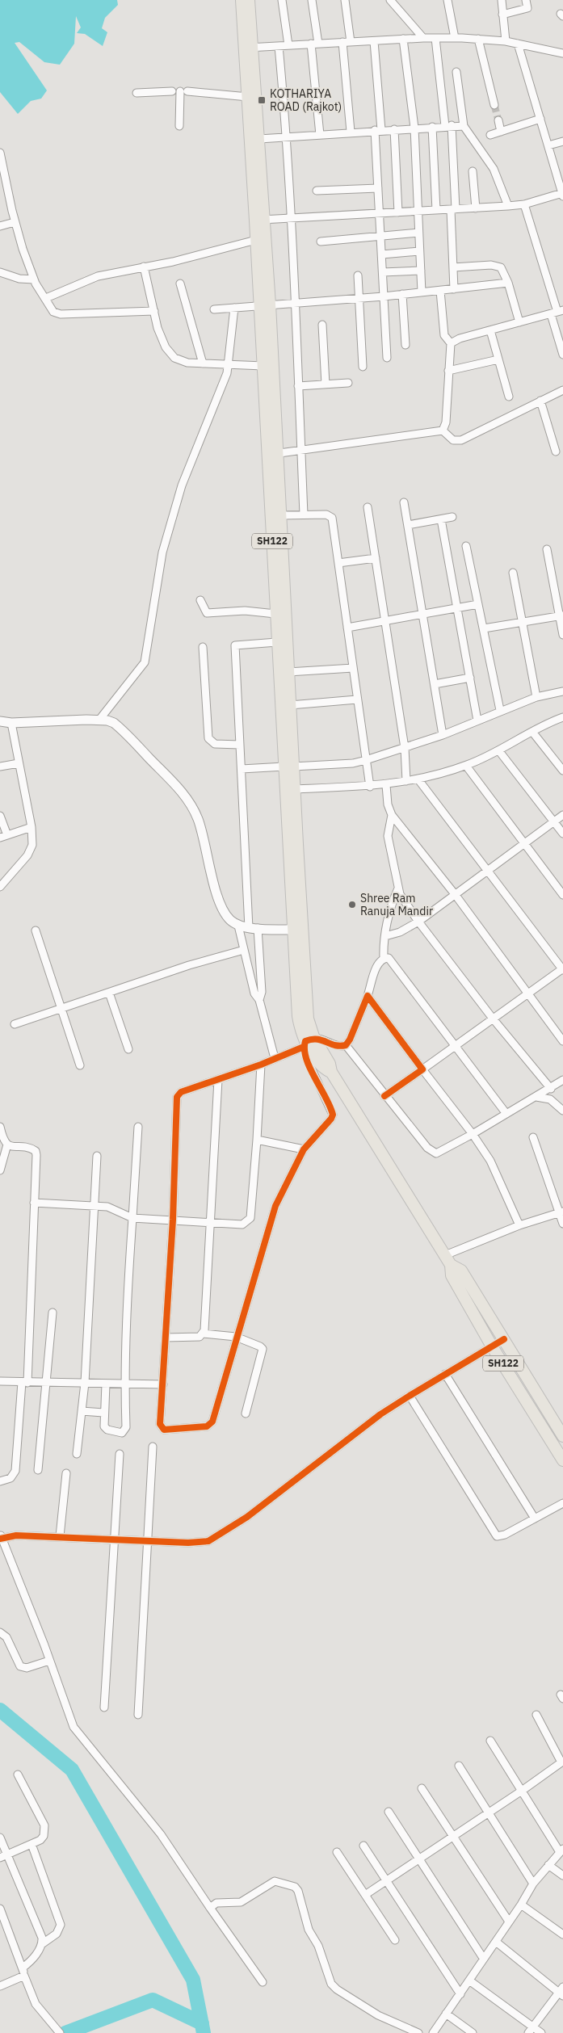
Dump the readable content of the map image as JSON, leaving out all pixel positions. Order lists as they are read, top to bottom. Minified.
{"streets":{"main road":["SH122"]},"places":{"transit":["KOTHARIYA ROAD (Rajkot)"],"other":["Shree Ram Ranuja Mandir"]}}
